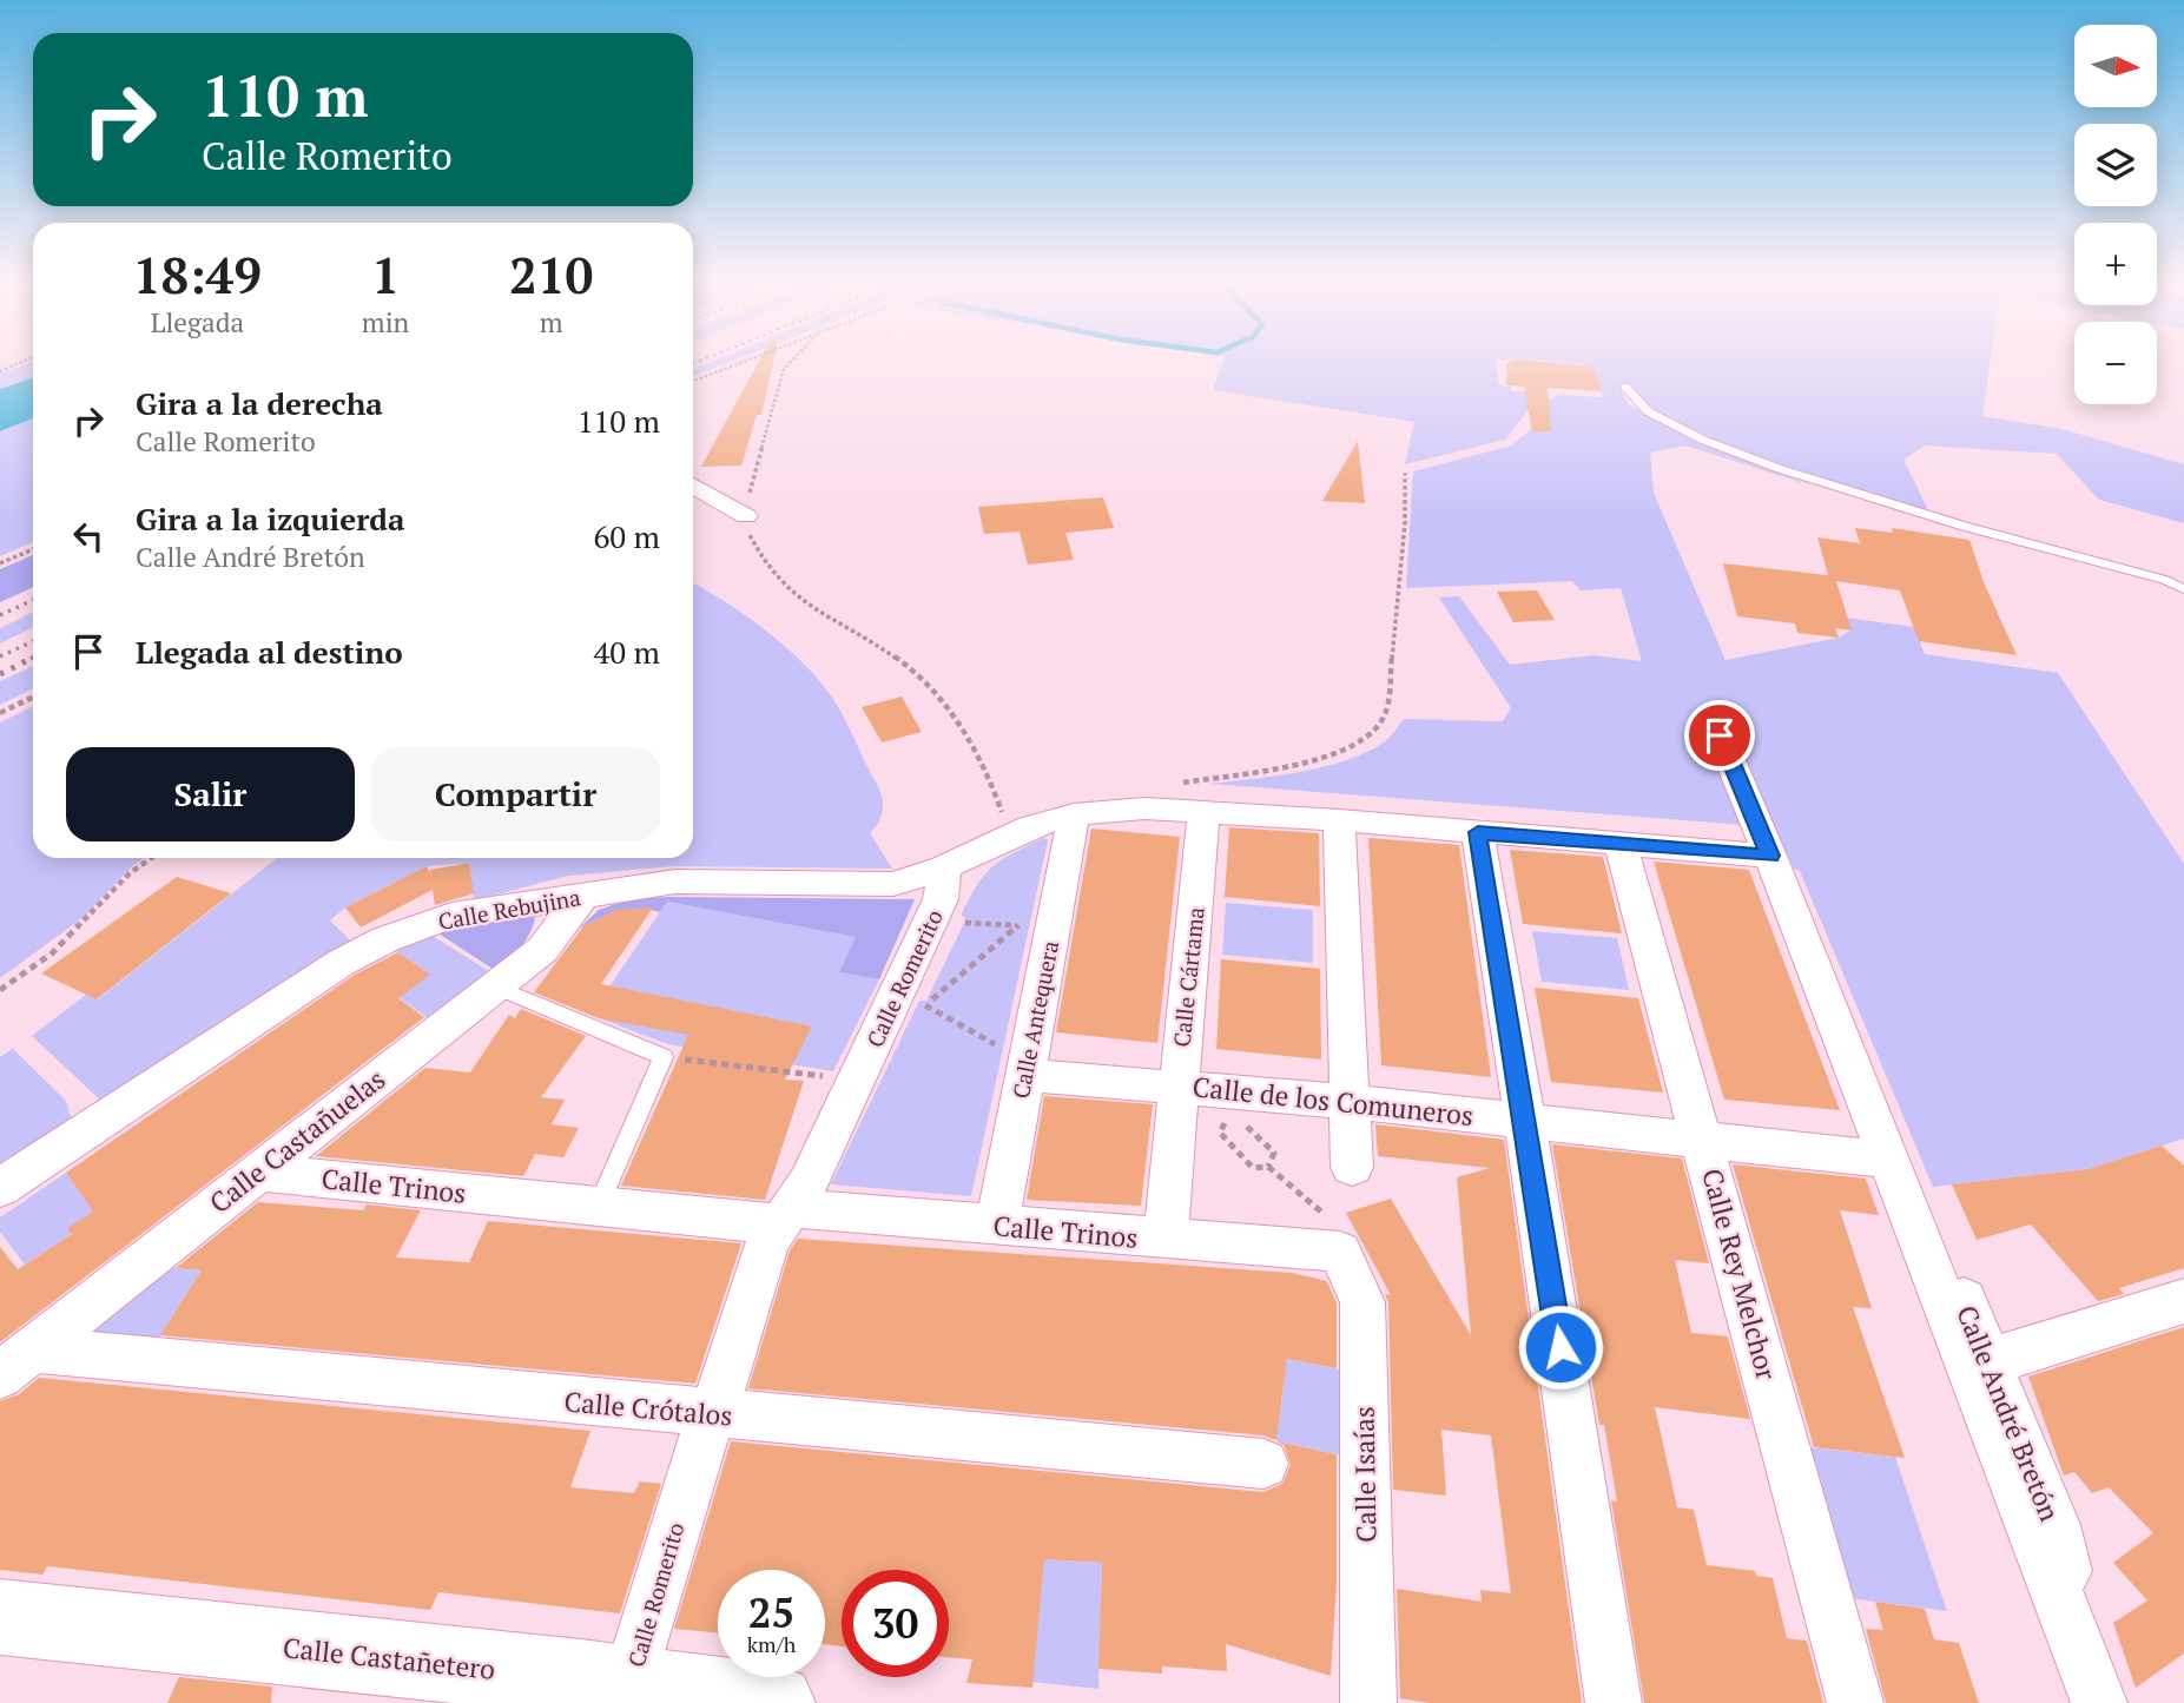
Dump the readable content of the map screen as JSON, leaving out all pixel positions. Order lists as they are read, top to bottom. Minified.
{"streets":{"street":["Calle Rebujina","Calle Cártama","Calle Romerito","Calle Antequera","Calle de los Comuneros","Calle Castañuelas","Calle Trinos","Calle Rey Melchor","Calle Crótalos","Calle André Bretón","Calle Isaías","Calle Castañetero"]},"crossings":[["Calle Rebujina","Calle Romerito"],["Calle Rebujina","Calle Castañuelas"],["Calle Cártama","Calle de los Comuneros"],["Calle Cártama","Calle Trinos"],["Calle Romerito","Calle Trinos"],["Calle Romerito","Calle Crótalos"],["Calle Romerito","Calle Castañetero"],["Calle Antequera","Calle de los Comuneros"],["Calle Antequera","Calle Trinos"],["Calle de los Comuneros","Calle Rey Melchor"],["Calle de los Comuneros","Calle André Bretón"],["Calle Castañuelas","Calle Trinos"],["Calle Castañuelas","Calle Crótalos"],["Calle Trinos","Calle Isaías"]],"north":"right","page":{"map_buttons":["+","−"],"turn":["110 m","Calle Romerito"],"eta":["18:49","Llegada","1","min","210","m"],"list":[{"name":"Gira a la derecha","note":"Calle Romerito","value":"110 m"},{"name":"Gira a la izquierda","note":"Calle André Bretón","value":"60 m"},{"name":"Llegada al destino","value":"40 m"}],"buttons":["Salir","Compartir"],"speed":"25 km/h","limit":"30"}}
